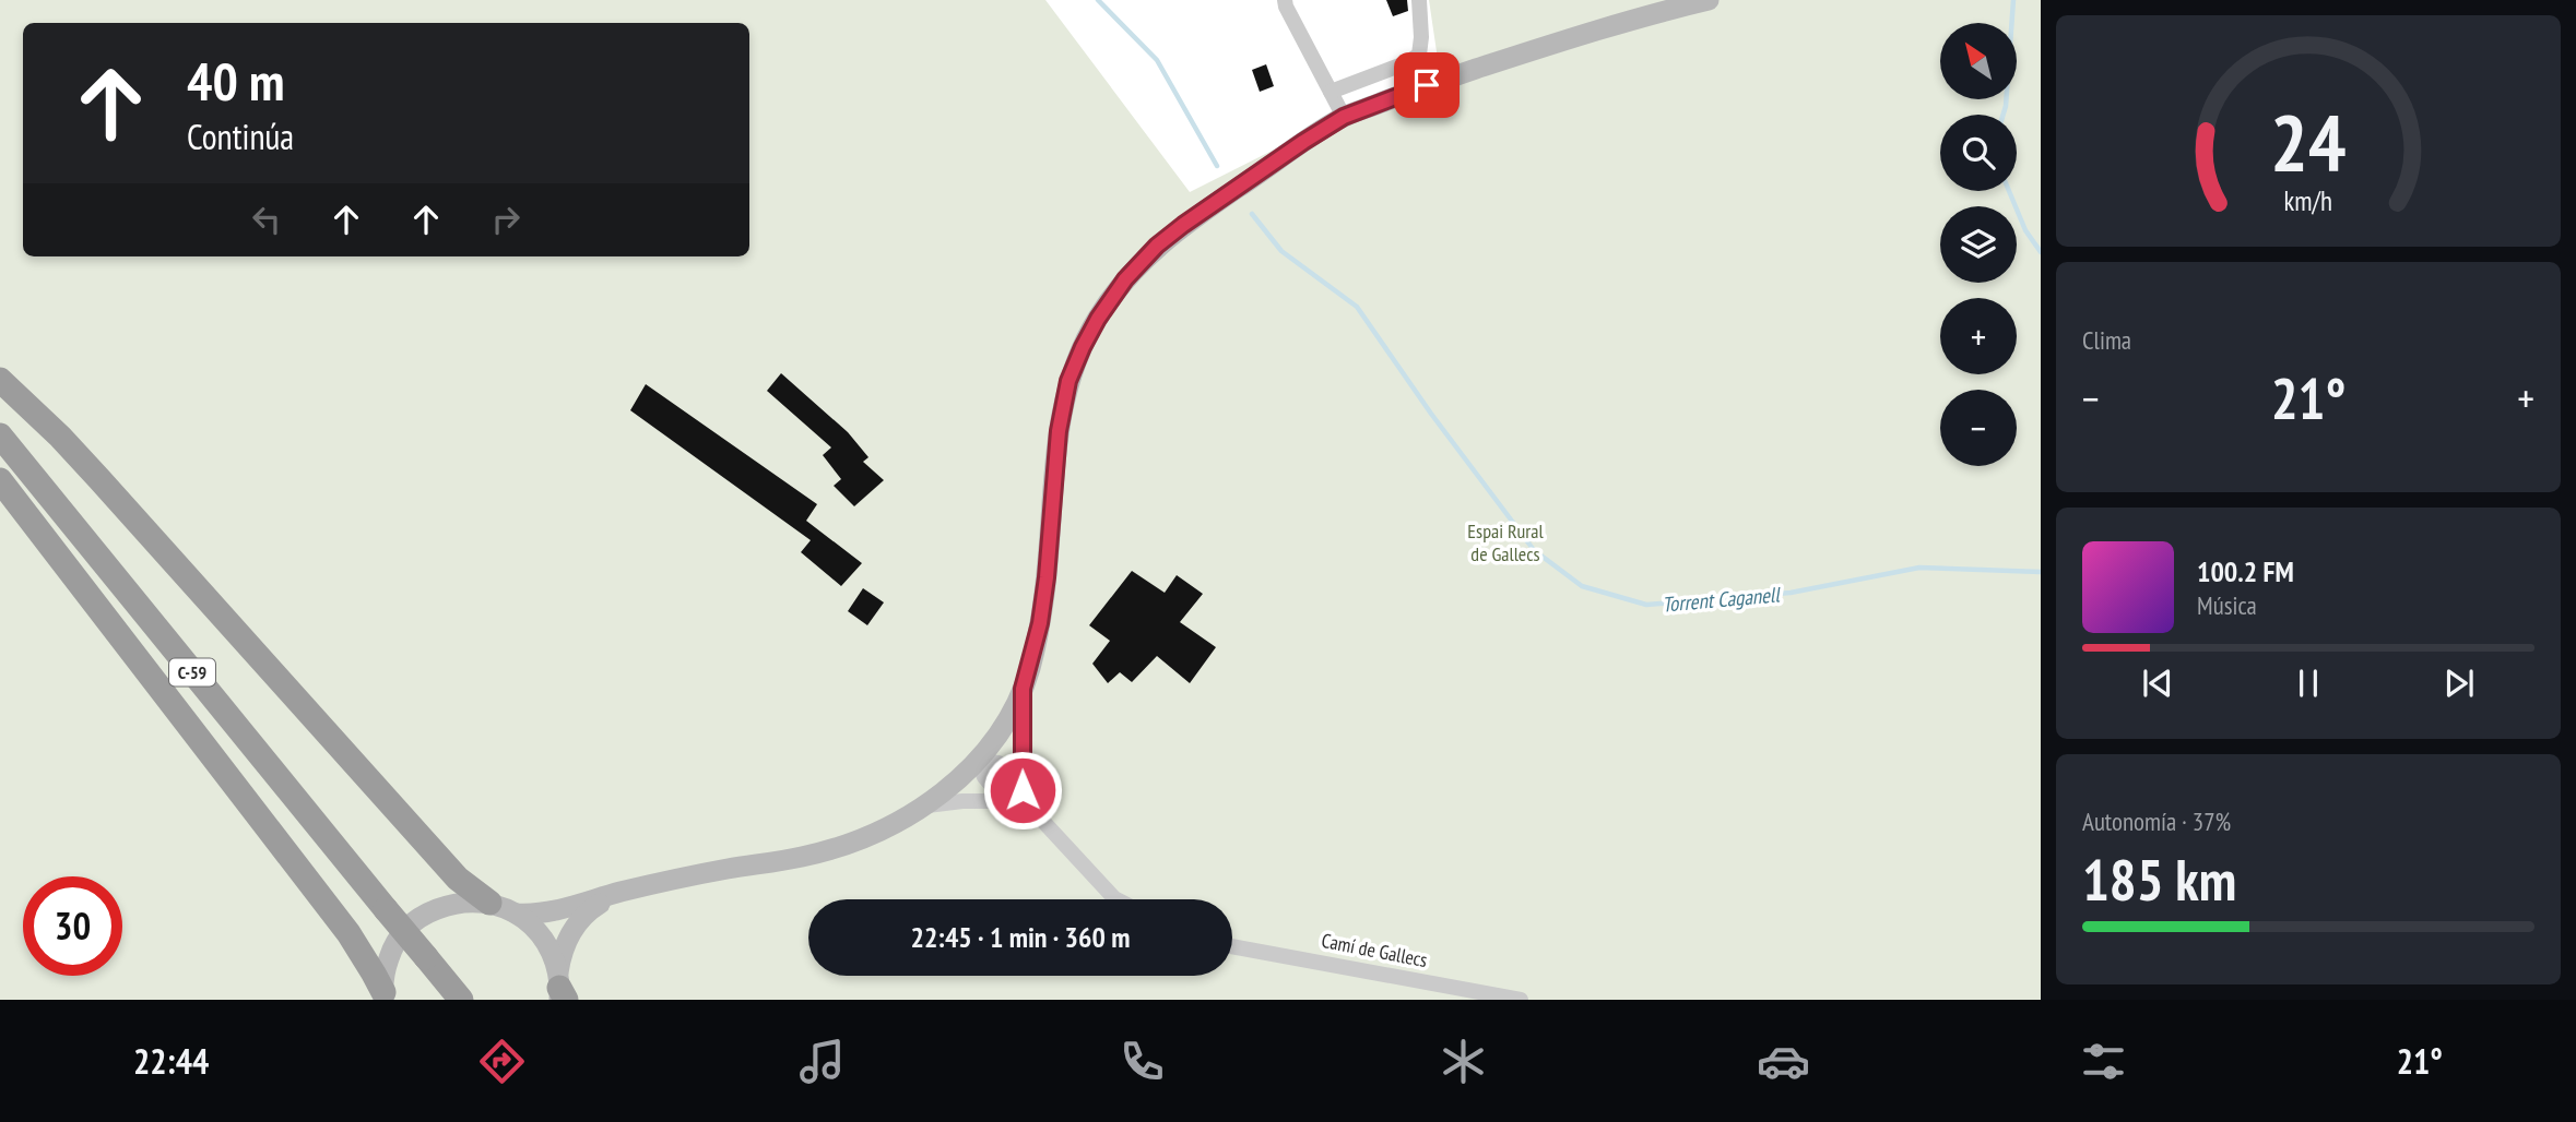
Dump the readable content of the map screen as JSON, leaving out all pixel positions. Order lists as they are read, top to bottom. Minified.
{"streets":{"highway":["C-59"],"street":["Camí de Gallecs"]},"water":["Torrent Caganell"],"parks":["Espai Rural de Gallecs"],"north":"top left","page":{"map_buttons":["+","−"],"turn":["40 m","Continúa"],"tile":["Clima",["Autonomía · 37%","185 km"]],"heat":["−","21°","+"],"song":["100.2 FM","Música"],"limit":"30","trip":"22:45 · 1 min · 360 m","tabs":["22:44","21°"],"gauge":["24","km/h"]}}
